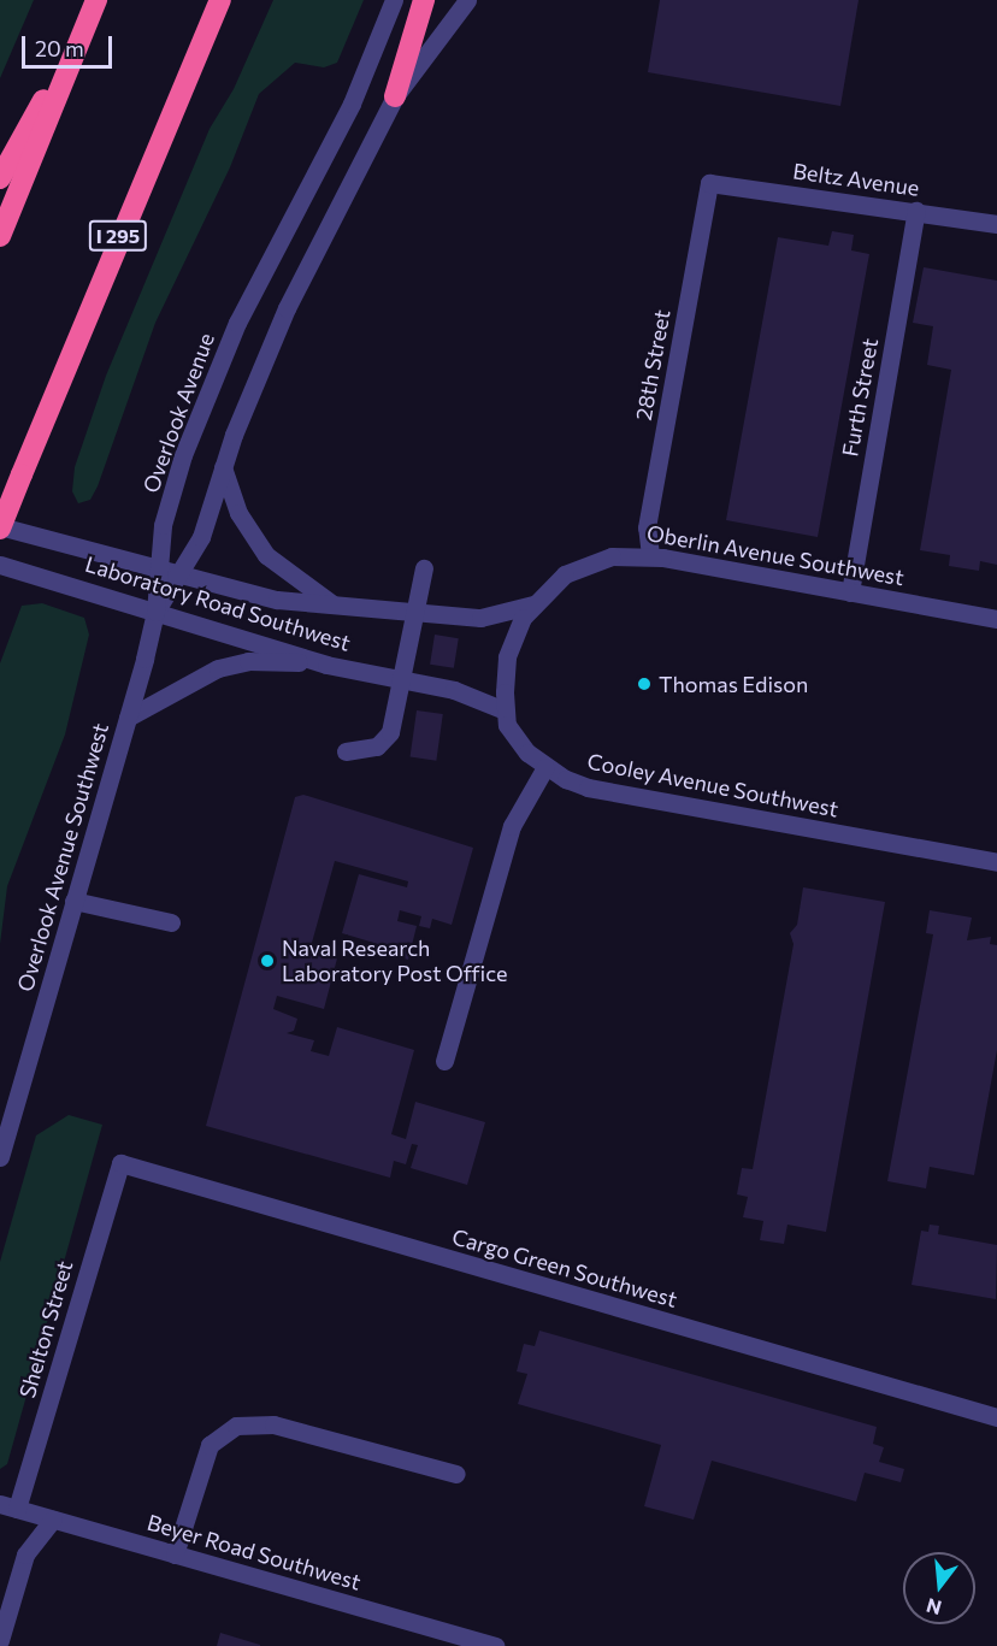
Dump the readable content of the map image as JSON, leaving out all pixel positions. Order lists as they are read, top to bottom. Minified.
{"streets":{"highway":["I 295"],"street":["Beltz Avenue","28th Street","Furth Street","Overlook Avenue","Oberlin Avenue Southwest","Laboratory Road Southwest","Cooley Avenue Southwest","Overlook Avenue Southwest","Cargo Green Southwest","Shelton Street","Beyer Road Southwest"]},"crossings":[["Beltz Avenue","28th Street"],["Beltz Avenue","Furth Street"],["I 295","Laboratory Road Southwest"],["28th Street","Oberlin Avenue Southwest"],["Furth Street","Oberlin Avenue Southwest"],["Overlook Avenue","Laboratory Road Southwest"],["Overlook Avenue","Overlook Avenue Southwest"],["Oberlin Avenue Southwest","Laboratory Road Southwest"],["Oberlin Avenue Southwest","Cooley Avenue Southwest"],["Laboratory Road Southwest","Cooley Avenue Southwest"],["Laboratory Road Southwest","Overlook Avenue Southwest"],["Cargo Green Southwest","Shelton Street"],["Shelton Street","Beyer Road Southwest"]],"places":["Thomas Edison","Naval Research Laboratory Post Office"],"scale_bar":"20 m","north":"bottom"}
